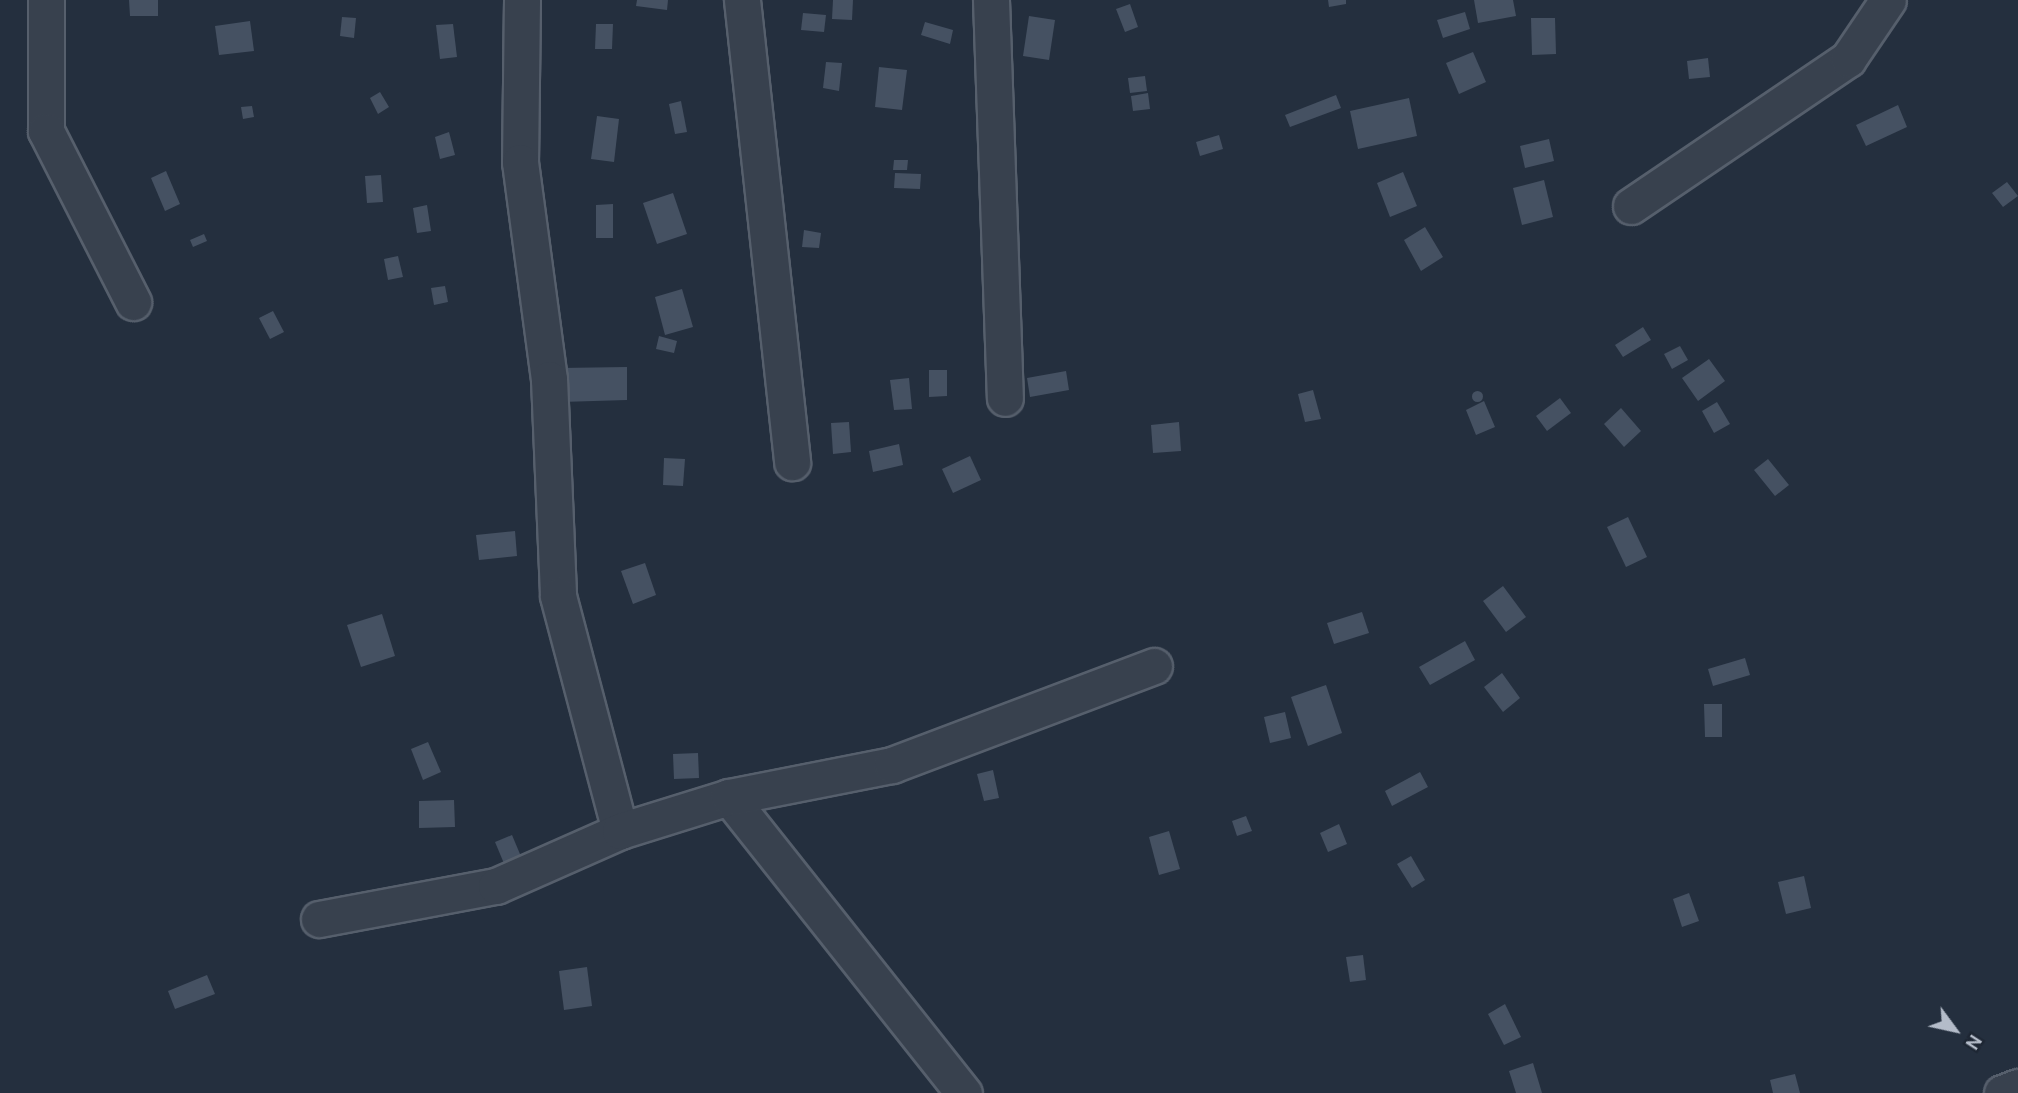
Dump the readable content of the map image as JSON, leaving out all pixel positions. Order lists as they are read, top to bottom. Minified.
{"north":"bottom right"}
